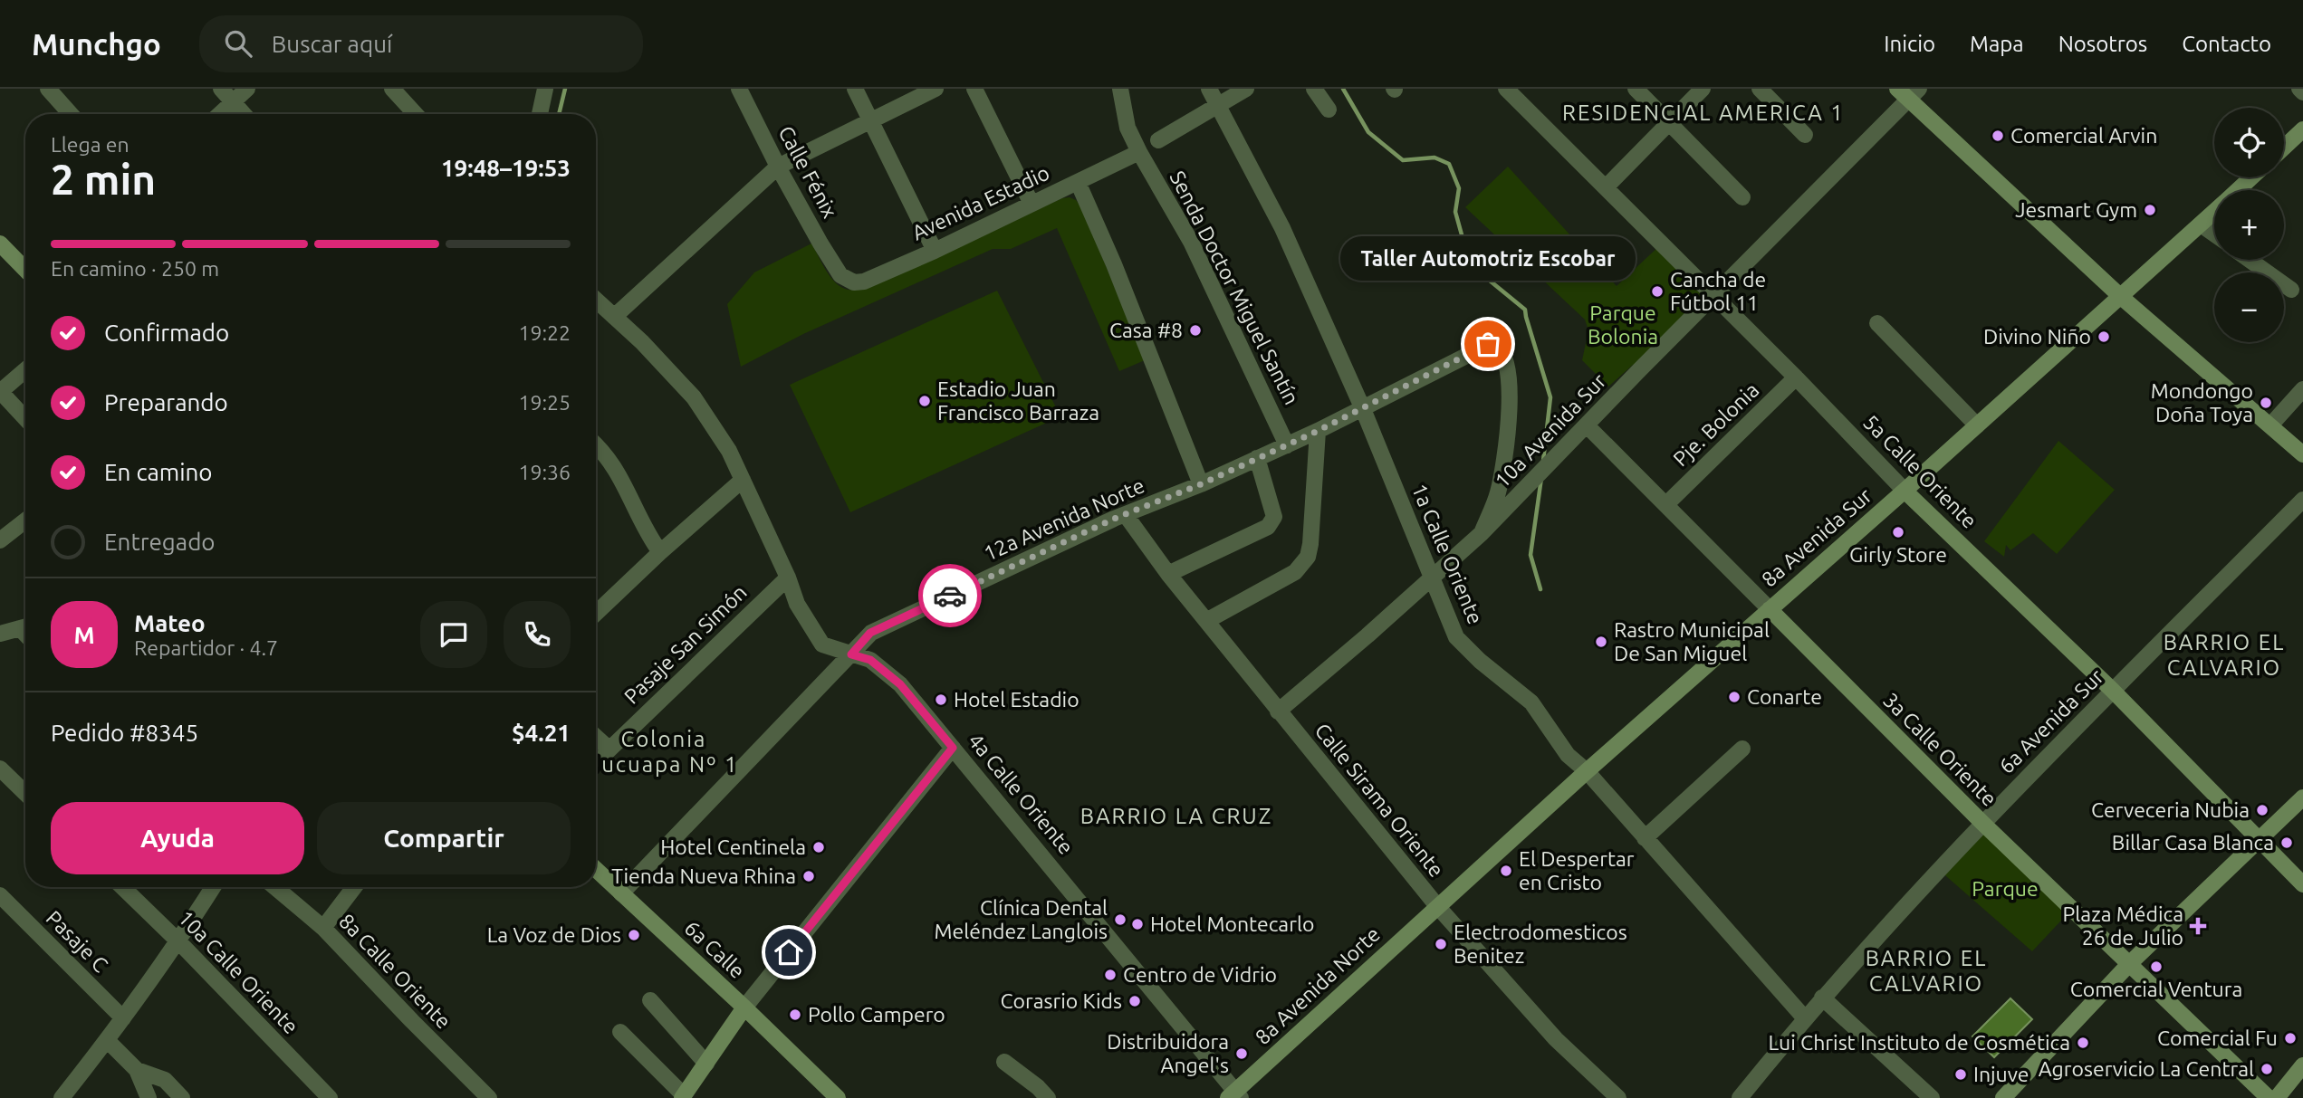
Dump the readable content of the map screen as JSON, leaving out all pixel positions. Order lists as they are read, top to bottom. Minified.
{"streets":{"street":["Calle Fénix","Avenida Estadio","Senda Doctor Miguel Santín","Pje. Bolonia","10a Avenida Sur","5a Calle Oriente","12a Avenida Norte","8a Avenida Sur","1a Calle Oriente","Pasaje San Simón","6a Avenida Sur","3a Calle Oriente","4a Calle Oriente","Calle Sirama Oriente","Pasaje C","6a Calle","8a Calle Oriente","10a Calle Oriente","8a Avenida Norte"]},"crossings":[["Calle Fénix","Avenida Estadio"],["Avenida Estadio","Senda Doctor Miguel Santín"],["Senda Doctor Miguel Santín","12a Avenida Norte"],["Pje. Bolonia","5a Calle Oriente"],["Pje. Bolonia","3a Calle Oriente"],["10a Avenida Sur","5a Calle Oriente"],["10a Avenida Sur","12a Avenida Norte"],["10a Avenida Sur","1a Calle Oriente"],["10a Avenida Sur","3a Calle Oriente"],["10a Avenida Sur","Calle Sirama Oriente"],["5a Calle Oriente","8a Avenida Sur"],["5a Calle Oriente","6a Avenida Sur"],["12a Avenida Norte","1a Calle Oriente"],["12a Avenida Norte","4a Calle Oriente"],["12a Avenida Norte","Calle Sirama Oriente"],["12a Avenida Norte","6a Calle"],["8a Avenida Sur","1a Calle Oriente"],["8a Avenida Sur","3a Calle Oriente"],["8a Avenida Sur","Calle Sirama Oriente"],["8a Avenida Sur","8a Avenida Norte"],["1a Calle Oriente","6a Avenida Sur"],["Pasaje San Simón","4a Calle Oriente"],["6a Avenida Sur","3a Calle Oriente"],["4a Calle Oriente","8a Avenida Norte"],["Calle Sirama Oriente","8a Avenida Norte"]],"districts":["RESIDENCIAL AMERICA 1","BARRIO EL CALVARIO","Colonia Jucuapa Nº 1","BARRIO LA CRUZ","BARRIO EL CALVARIO"],"parks":["Parque Bolonia","Parque"],"places":{"other":["Comercial Arvin","Jesmart Gym","Cancha de Fútbol 11","Casa #8","Divino Niño","Taller Automotriz Escobar","Estadio Juan Francisco Barraza","Mondongo Doña Toya","Girly Store","Rastro Municipal De San Miguel","Conarte","Hotel Estadio","Cerveceria Nubia","Billar Casa Blanca","Hotel Centinela","El Despertar en Cristo","Tienda Nueva Rhina","Clínica Dental Meléndez Langlois","Hotel Montecarlo","La Voz de Dios","Electrodomesticos Benitez","Comercial Ventura","Centro de Vidrio","Corasrio Kids","Pollo Campero","Comercial Fu","Lui Christ Instituto de Cosmética","Distribuidora Angel's","Agroservicio La Central","Injuve"],"health":["Plaza Médica 26 de Julio"]},"page":{"header":"Munchgo","search":"Buscar aquí","nav":["Inicio","Mapa","Nosotros","Contacto"],"map_buttons":["+","−"],"heading":["2 min","Llega en","19:48–19:53"],"panel":["Mateo","Repartidor · 4.7","Pedido #8345","$4.21"],"bar":"En camino · 250 m","bubble":"Taller Automotriz Escobar","list":[["Confirmado","19:22"],["Preparando","19:25"],["En camino","19:36"],"Entregado"],"round":"M","buttons":["Ayuda","Compartir"]}}
